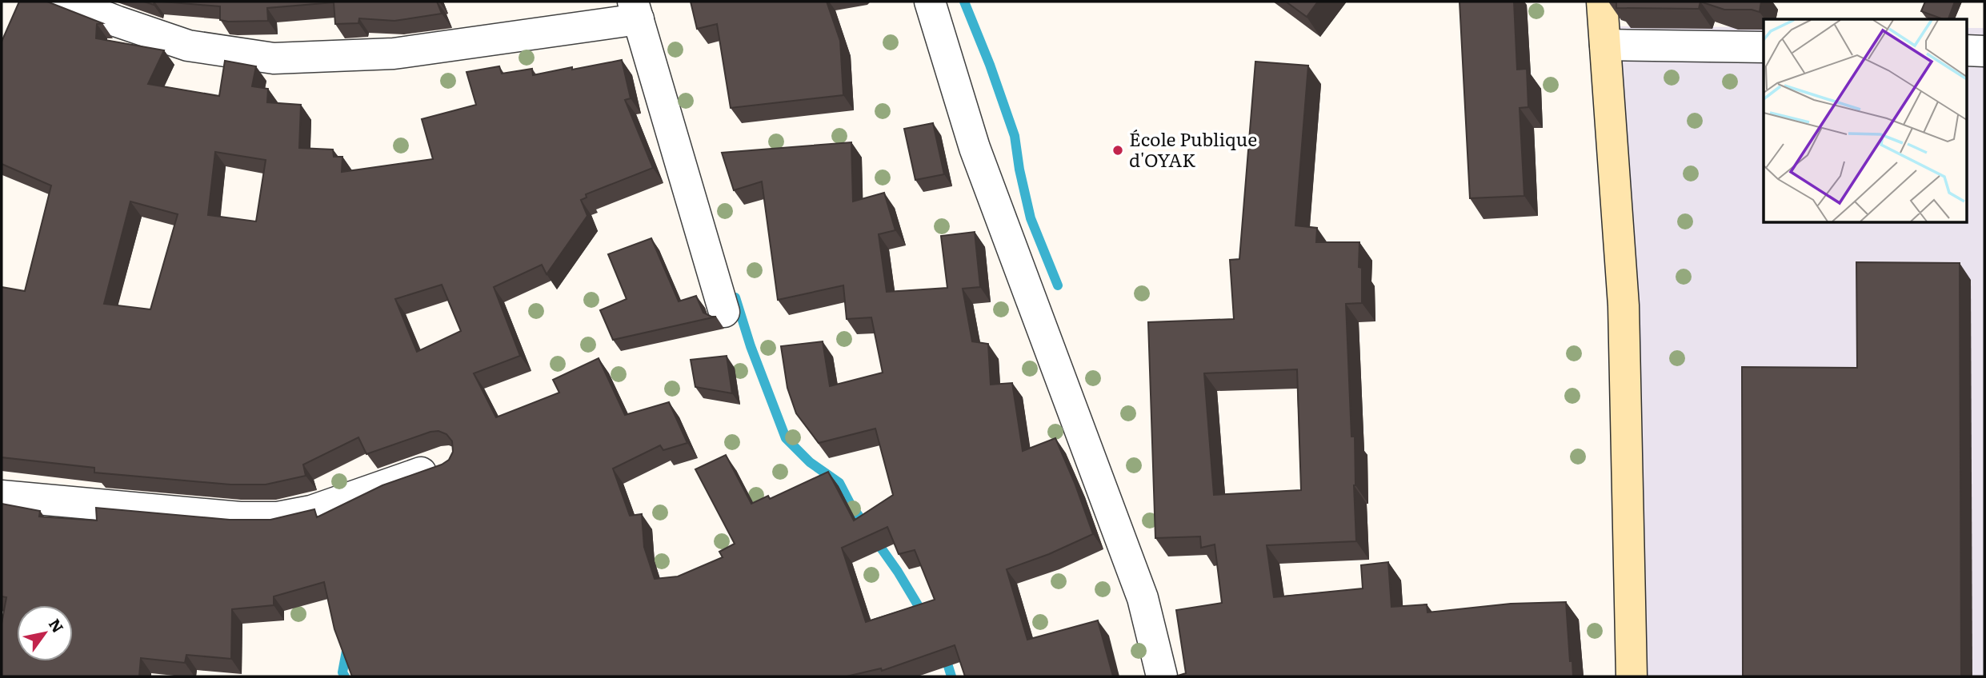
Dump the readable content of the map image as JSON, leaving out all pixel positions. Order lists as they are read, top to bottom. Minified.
{"places":["École Publique d'OYAK"],"north":"top right"}
